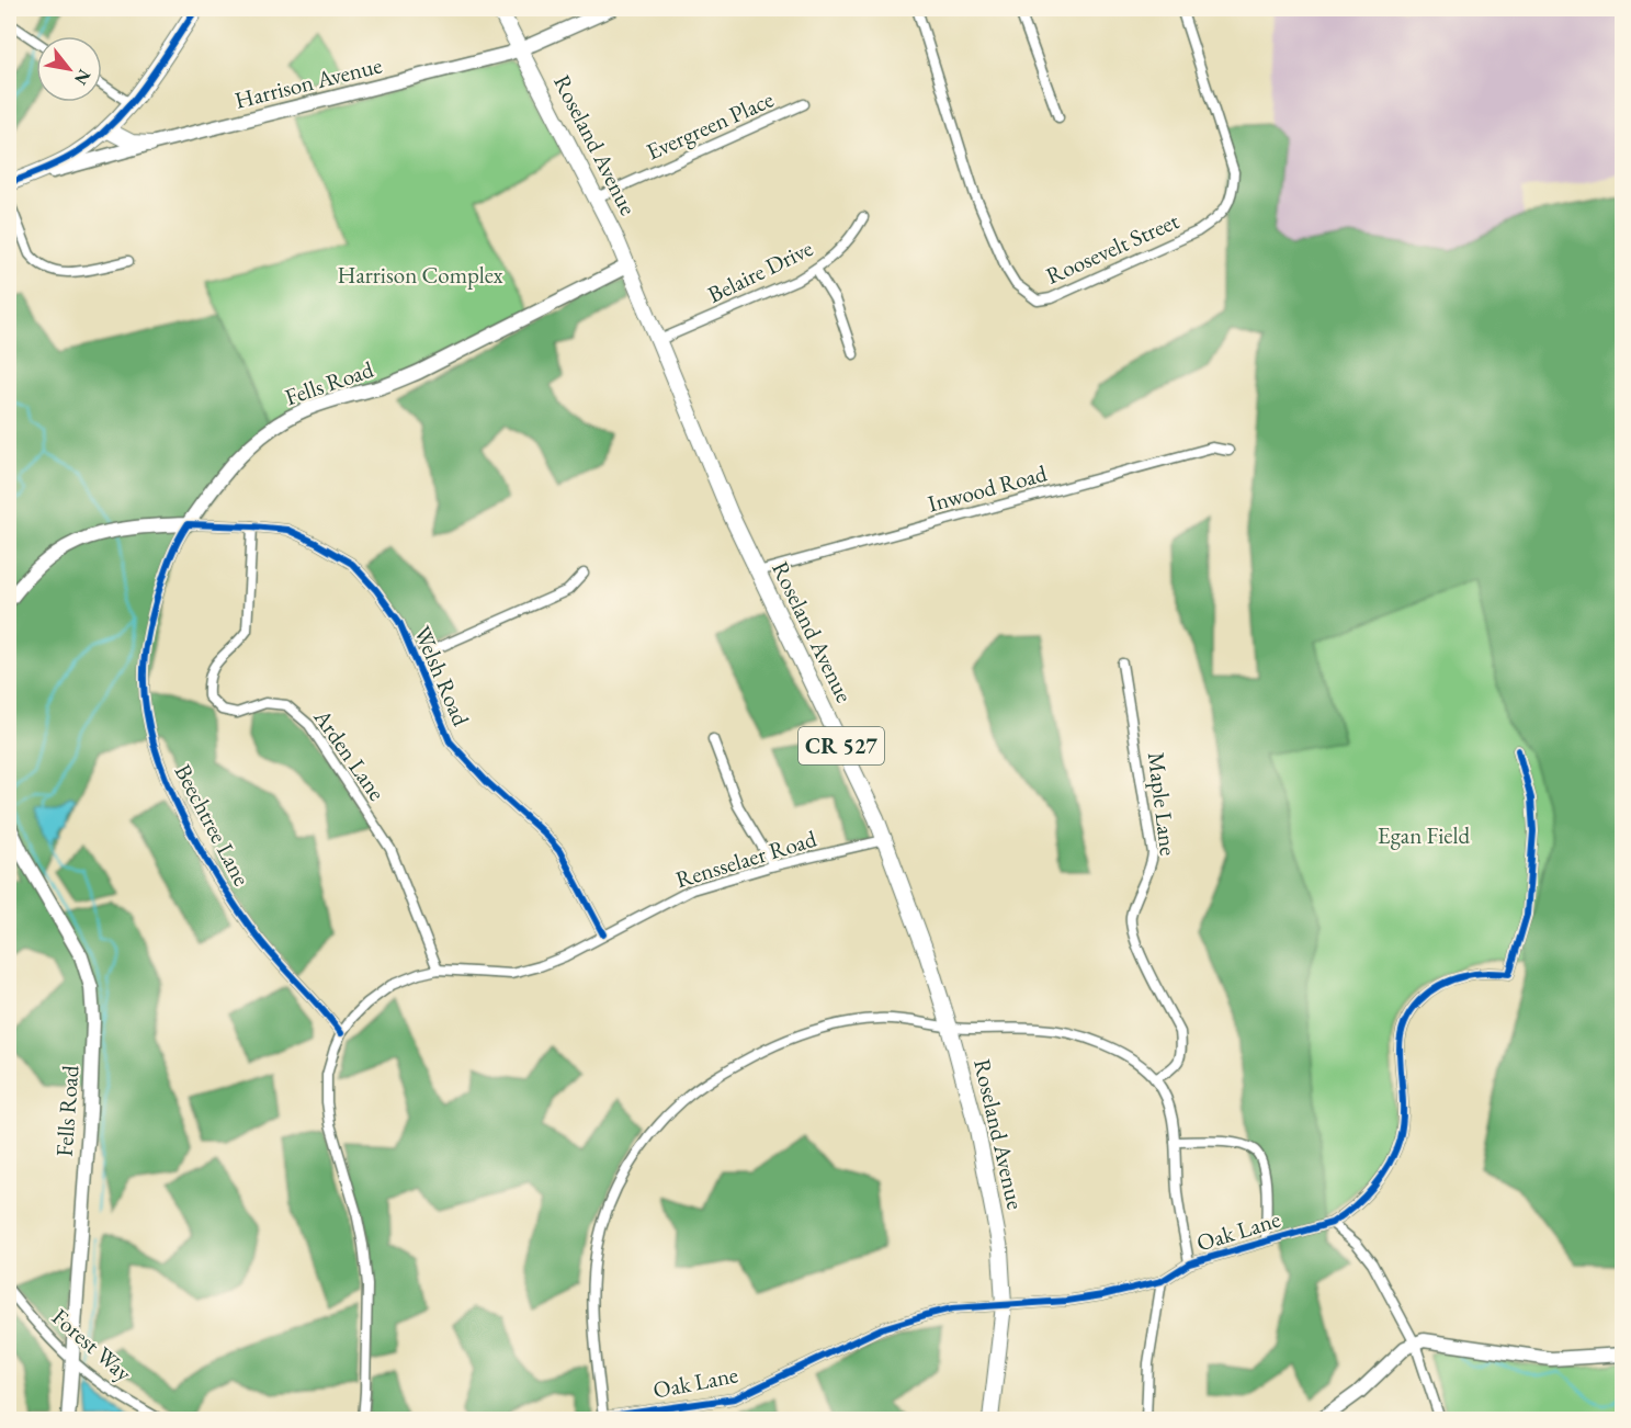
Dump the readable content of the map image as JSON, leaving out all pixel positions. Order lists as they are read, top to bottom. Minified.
{"streets":{"main road":["Roseland Avenue","CR 527"],"street":["Harrison Avenue","Evergreen Place","Roosevelt Street","Belaire Drive","Fells Road","Inwood Road","Welsh Road","Arden Lane","Maple Lane","Beechtree Lane","Rensselaer Road","Oak Lane","Forest Way"]},"crossings":[["Harrison Avenue","Roseland Avenue"],["Evergreen Place","Roseland Avenue"],["Roseland Avenue","Belaire Drive"],["Roseland Avenue","Fells Road"],["Roseland Avenue","Inwood Road"],["Roseland Avenue","Rensselaer Road"],["Roseland Avenue","Oak Lane"],["Fells Road","Welsh Road"],["Fells Road","Beechtree Lane"],["Fells Road","Forest Way"],["Welsh Road","Arden Lane"],["Welsh Road","Beechtree Lane"],["Welsh Road","Rensselaer Road"],["Arden Lane","Rensselaer Road"],["Beechtree Lane","Rensselaer Road"]],"parks":["Harrison Complex","Egan Field"],"north":"bottom right"}
